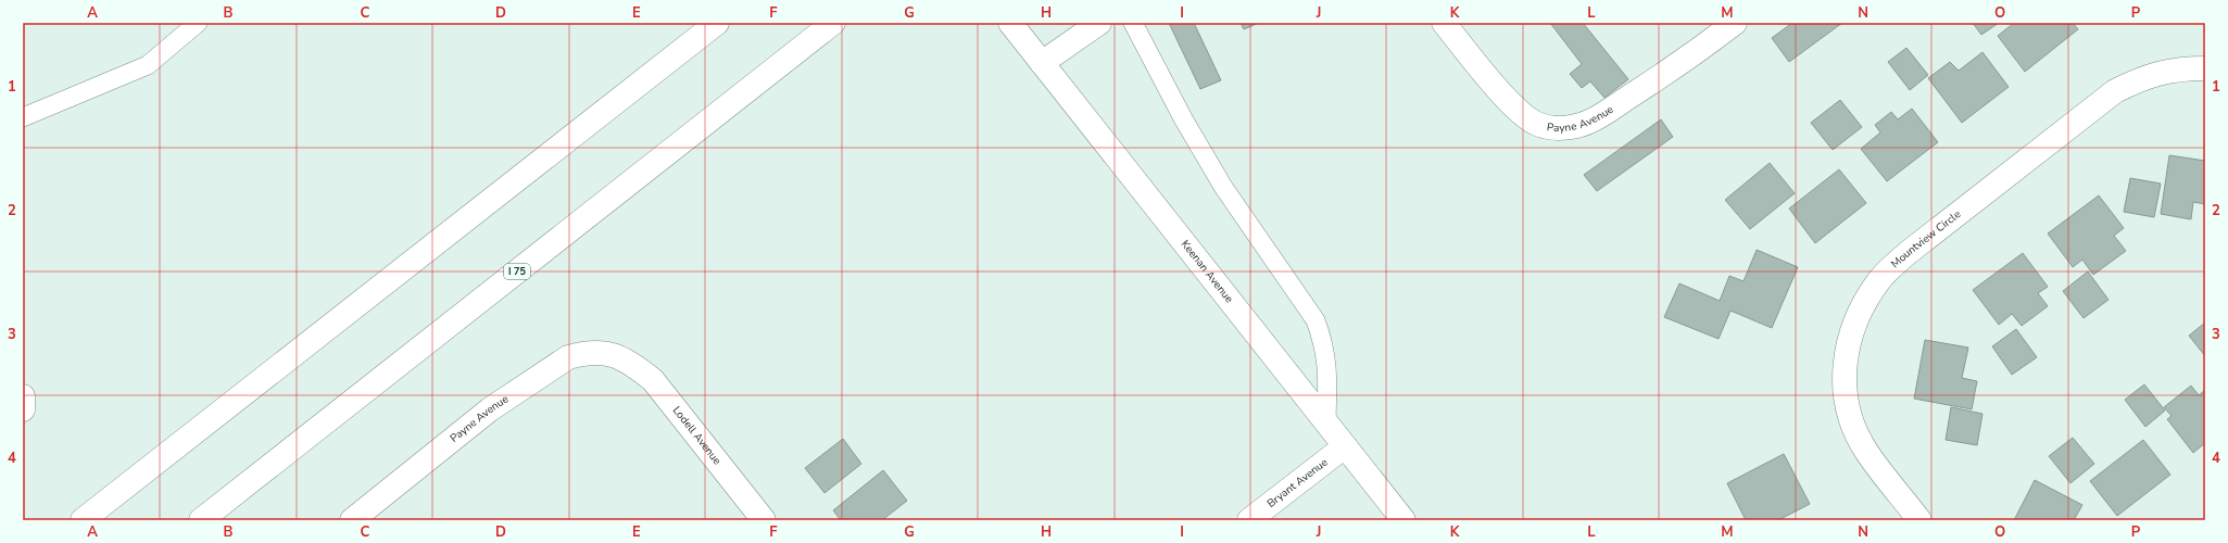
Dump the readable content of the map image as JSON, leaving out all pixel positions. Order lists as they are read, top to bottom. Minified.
{"streets":{"main road":["Payne Avenue","Mountview Circle","I 75","Keenan Avenue","Lodell Avenue","Bryant Avenue"]},"crossings":[["Payne Avenue","Lodell Avenue"],["Keenan Avenue","Bryant Avenue"]],"grid":{"columns":["A","B","C","D","E","F","G","H","I","J","K","L","M","N","O","P"],"rows":["1","2","3","4"]}}
